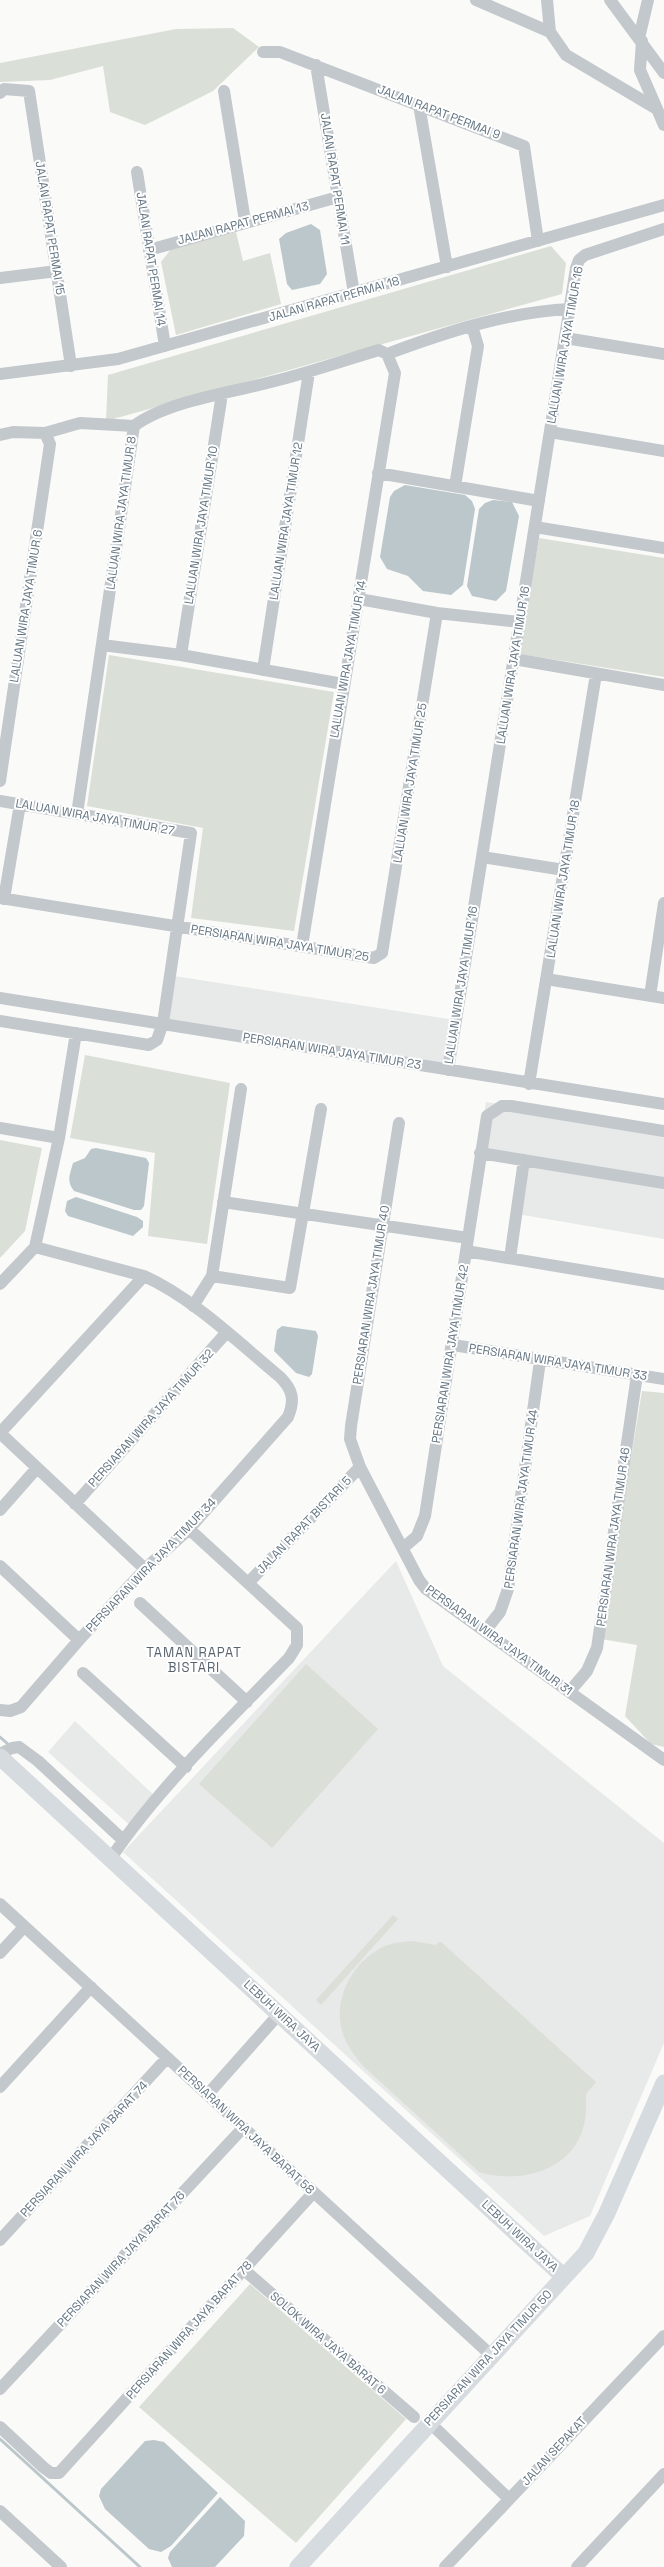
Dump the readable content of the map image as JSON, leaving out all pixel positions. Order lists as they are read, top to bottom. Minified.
{"streets":{"street":["JALAN RAPAT PERMAI 9","JALAN RAPAT PERMAI 11","JALAN RAPAT PERMAI 13","JALAN RAPAT PERMAI 15","JALAN RAPAT PERMAI 14","JALAN RAPAT PERMAI 18","LALUAN WIRA JAYA TIMUR 16","LALUAN WIRA JAYA TIMUR 8","LALUAN WIRA JAYA TIMUR 12","LALUAN WIRA JAYA TIMUR 10","LALUAN WIRA JAYA TIMUR 6","LALUAN WIRA JAYA TIMUR 14","LALUAN WIRA JAYA TIMUR 25","LALUAN WIRA JAYA TIMUR 27","LALUAN WIRA JAYA TIMUR 18","PERSIARAN WIRA JAYA TIMUR 25","PERSIARAN WIRA JAYA TIMUR 23","PERSIARAN WIRA JAYA TIMUR 40","PERSIARAN WIRA JAYA TIMUR 42","PERSIARAN WIRA JAYA TIMUR 33","PERSIARAN WIRA JAYA TIMUR 32","PERSIARAN WIRA JAYA TIMUR 44","JALAN RAPAT BISTARI 5","PERSIARAN WIRA JAYA TIMUR 46","PERSIARAN WIRA JAYA TIMUR 34","PERSIARAN WIRA JAYA TIMUR 31","LEBUH WIRA JAYA","PERSIARAN WIRA JAYA BARAT 58","PERSIARAN WIRA JAYA BARAT 74","PERSIARAN WIRA JAYA BARAT 76","PERSIARAN WIRA JAYA BARAT 78","SOLOK WIRA JAYA BARAT 6","PERSIARAN WIRA JAYA TIMUR 50","JALAN SEPAKAT"]},"crossings":[["JALAN RAPAT PERMAI 9","JALAN RAPAT PERMAI 11"],["JALAN RAPAT PERMAI 9","JALAN RAPAT PERMAI 18"],["JALAN RAPAT PERMAI 11","JALAN RAPAT PERMAI 13"],["JALAN RAPAT PERMAI 11","JALAN RAPAT PERMAI 18"],["JALAN RAPAT PERMAI 13","JALAN RAPAT PERMAI 14"],["JALAN RAPAT PERMAI 15","JALAN RAPAT PERMAI 18"],["JALAN RAPAT PERMAI 14","JALAN RAPAT PERMAI 18"],["LALUAN WIRA JAYA TIMUR 16","PERSIARAN WIRA JAYA TIMUR 23"],["LALUAN WIRA JAYA TIMUR 8","LALUAN WIRA JAYA TIMUR 12"],["LALUAN WIRA JAYA TIMUR 8","LALUAN WIRA JAYA TIMUR 10"],["LALUAN WIRA JAYA TIMUR 8","LALUAN WIRA JAYA TIMUR 14"],["LALUAN WIRA JAYA TIMUR 8","LALUAN WIRA JAYA TIMUR 27"],["LALUAN WIRA JAYA TIMUR 14","PERSIARAN WIRA JAYA TIMUR 25"],["LALUAN WIRA JAYA TIMUR 25","PERSIARAN WIRA JAYA TIMUR 25"],["LALUAN WIRA JAYA TIMUR 27","PERSIARAN WIRA JAYA TIMUR 25"],["LALUAN WIRA JAYA TIMUR 18","PERSIARAN WIRA JAYA TIMUR 23"],["PERSIARAN WIRA JAYA TIMUR 25","PERSIARAN WIRA JAYA TIMUR 23"],["PERSIARAN WIRA JAYA TIMUR 40","JALAN RAPAT BISTARI 5"],["PERSIARAN WIRA JAYA TIMUR 40","PERSIARAN WIRA JAYA TIMUR 31"],["PERSIARAN WIRA JAYA TIMUR 42","PERSIARAN WIRA JAYA TIMUR 33"],["PERSIARAN WIRA JAYA TIMUR 42","PERSIARAN WIRA JAYA TIMUR 31"],["PERSIARAN WIRA JAYA TIMUR 33","PERSIARAN WIRA JAYA TIMUR 44"],["PERSIARAN WIRA JAYA TIMUR 33","PERSIARAN WIRA JAYA TIMUR 46"],["PERSIARAN WIRA JAYA TIMUR 32","PERSIARAN WIRA JAYA TIMUR 34"],["PERSIARAN WIRA JAYA TIMUR 44","PERSIARAN WIRA JAYA TIMUR 31"],["JALAN RAPAT BISTARI 5","PERSIARAN WIRA JAYA TIMUR 31"],["PERSIARAN WIRA JAYA TIMUR 46","PERSIARAN WIRA JAYA TIMUR 31"],["LEBUH WIRA JAYA","PERSIARAN WIRA JAYA TIMUR 50"],["PERSIARAN WIRA JAYA BARAT 58","PERSIARAN WIRA JAYA BARAT 74"],["PERSIARAN WIRA JAYA BARAT 58","PERSIARAN WIRA JAYA BARAT 76"],["PERSIARAN WIRA JAYA BARAT 58","PERSIARAN WIRA JAYA BARAT 78"],["PERSIARAN WIRA JAYA BARAT 58","PERSIARAN WIRA JAYA TIMUR 50"],["PERSIARAN WIRA JAYA BARAT 78","SOLOK WIRA JAYA BARAT 6"],["SOLOK WIRA JAYA BARAT 6","PERSIARAN WIRA JAYA TIMUR 50"],["SOLOK WIRA JAYA BARAT 6","JALAN SEPAKAT"]],"districts":["TAMAN RAPAT BISTARI"]}
